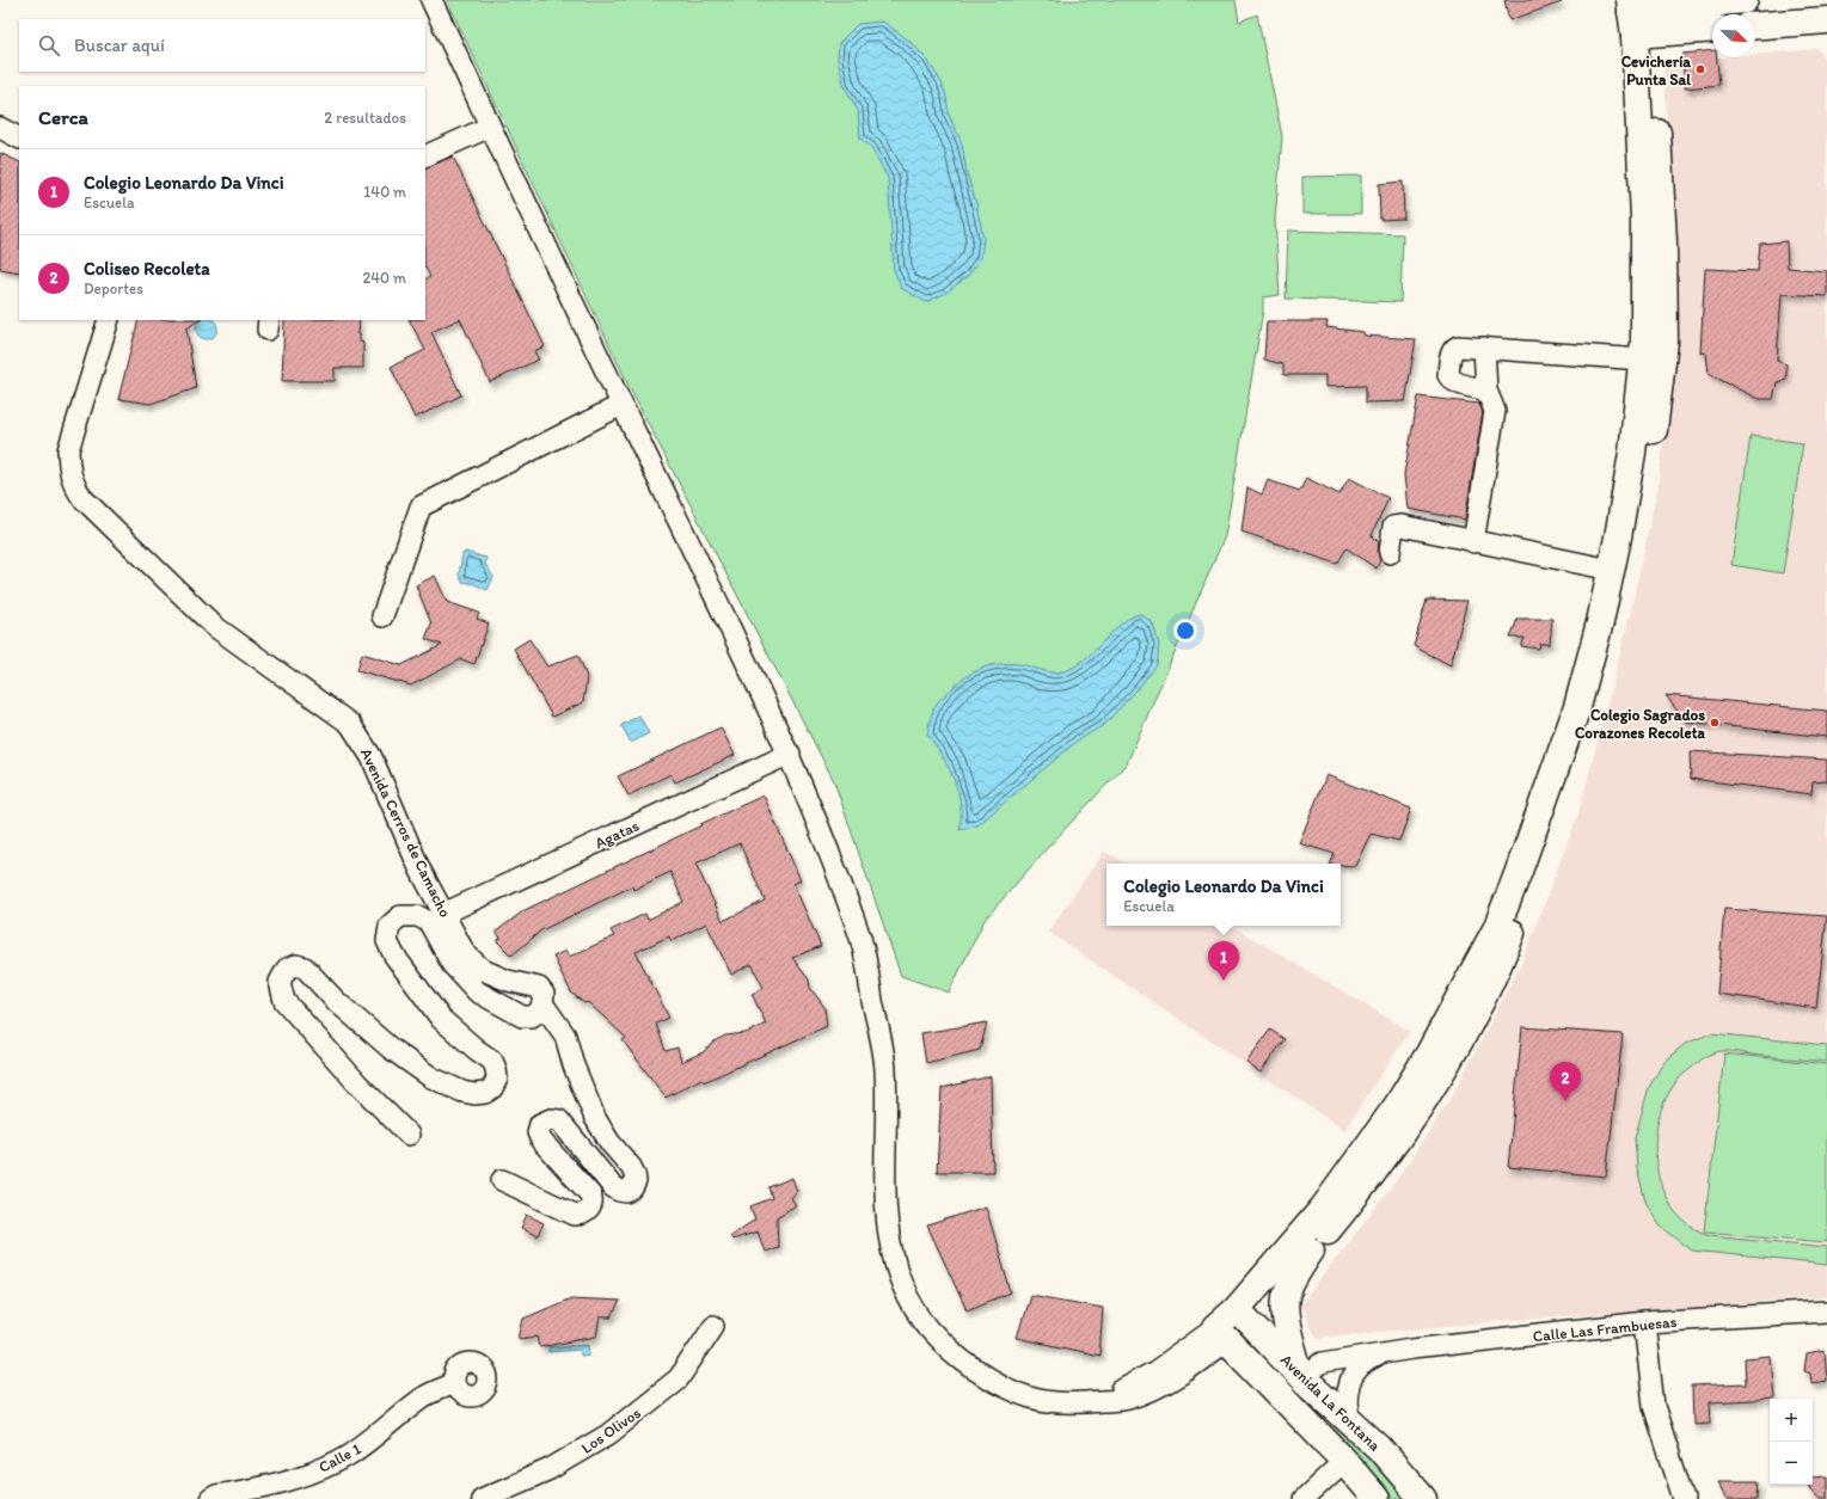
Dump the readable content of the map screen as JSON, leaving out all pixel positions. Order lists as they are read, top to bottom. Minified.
{"streets":{"main road":["Avenida La Fontana"],"street":["Avenida Cerros de Camacho","Agatas","Calle Las Frambuesas","Los Olivos","Calle 1"]},"crossings":[["Avenida Cerros de Camacho","Agatas"],["Calle Las Frambuesas","Avenida La Fontana"]],"places":["Cevichería Punta Sal","Colegio Sagrados Corazones Recoleta"],"north":"bottom right","page":{"search":"Buscar aquí","heading":["Cerca","2 resultados"],"list":[{"mark":"1","name":"Colegio Leonardo Da Vinci","note":"Escuela","value":"140 m"},{"mark":"2","name":"Coliseo Recoleta","note":"Deportes","value":"240 m"}],"popup":["Colegio Leonardo Da Vinci","Escuela"],"pins":["1","2"],"map_buttons":["+","−"]}}
